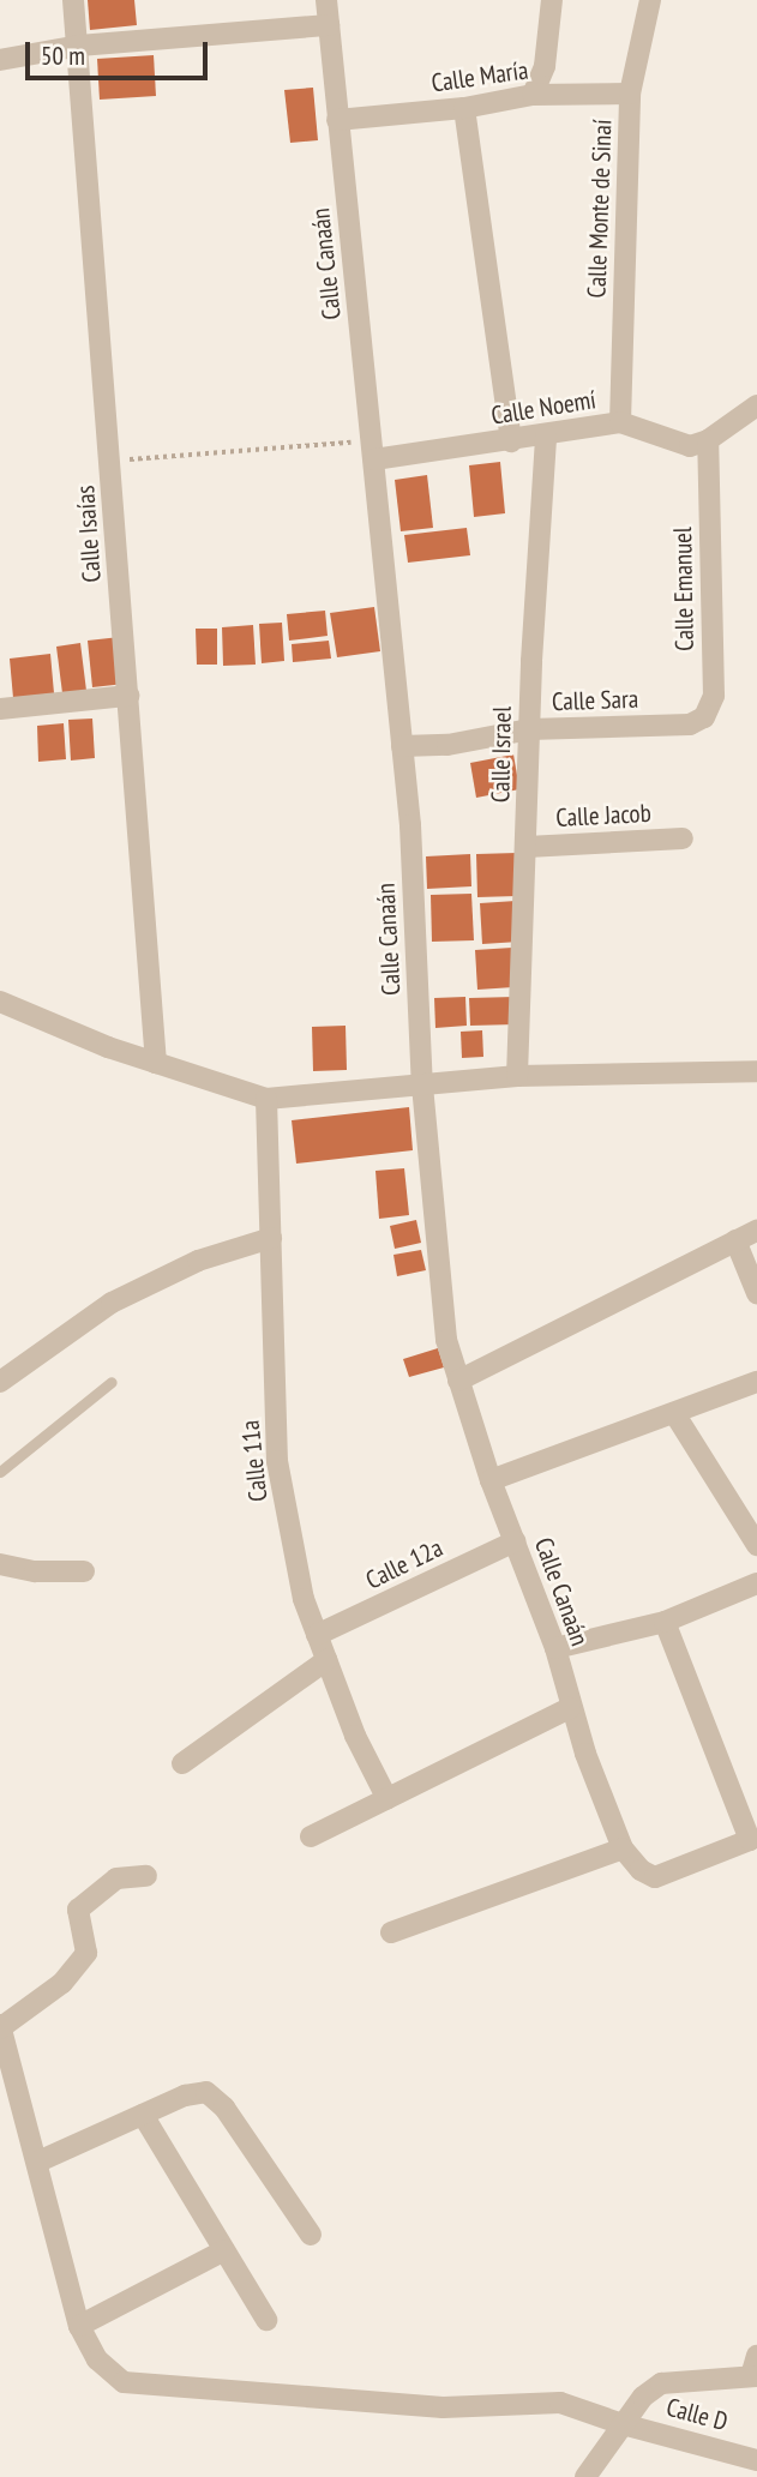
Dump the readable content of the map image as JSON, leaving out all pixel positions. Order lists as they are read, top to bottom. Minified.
{"streets":{"street":["Calle María","Calle Monte de Sinaí","Calle Canaán","Calle Noemí","Calle Isaías","Calle Emanuel","Calle Sara","Calle Israel","Calle Jacob","Calle 11a","Calle 12a","Calle D"]},"crossings":[["Calle María","Calle Monte de Sinaí"],["Calle María","Calle Canaán"],["Calle Monte de Sinaí","Calle Noemí"],["Calle Canaán","Calle Noemí"],["Calle Canaán","Calle Sara"],["Calle Canaán","Calle 12a"],["Calle Noemí","Calle Emanuel"],["Calle Noemí","Calle Israel"],["Calle Emanuel","Calle Sara"],["Calle Sara","Calle Israel"],["Calle Israel","Calle Jacob"],["Calle 11a","Calle 12a"]],"scale_bar":"50 m"}
